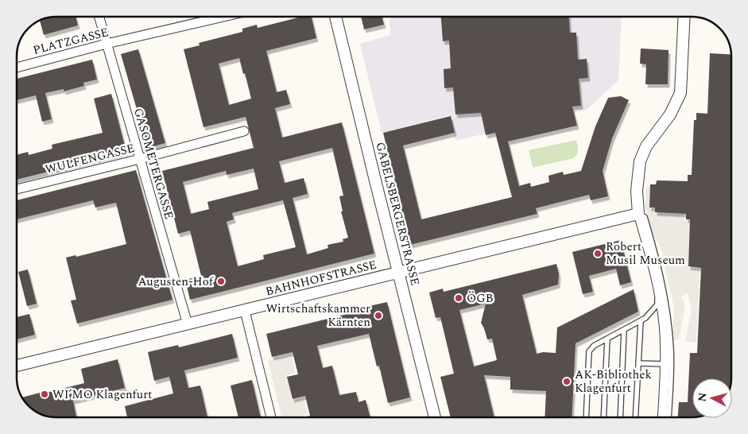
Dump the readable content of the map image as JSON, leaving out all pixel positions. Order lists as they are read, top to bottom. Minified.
{"streets":{"street":["PLATZGASSE","WULFENGASSE","GASOMETERGASSE","GABELSBERGERSTRASSE","BAHNHOFSTRASSE"]},"crossings":[["PLATZGASSE","GASOMETERGASSE"],["WULFENGASSE","GASOMETERGASSE"],["GASOMETERGASSE","BAHNHOFSTRASSE"],["GABELSBERGERSTRASSE","BAHNHOFSTRASSE"]],"places":["Robert Musil Museum","Augusten-Hof","ÖGB","Wirtschaftskammer Kärnten","AK-Bibliothek Klagenfurt","WI’MO Klagenfurt"],"north":"left"}
